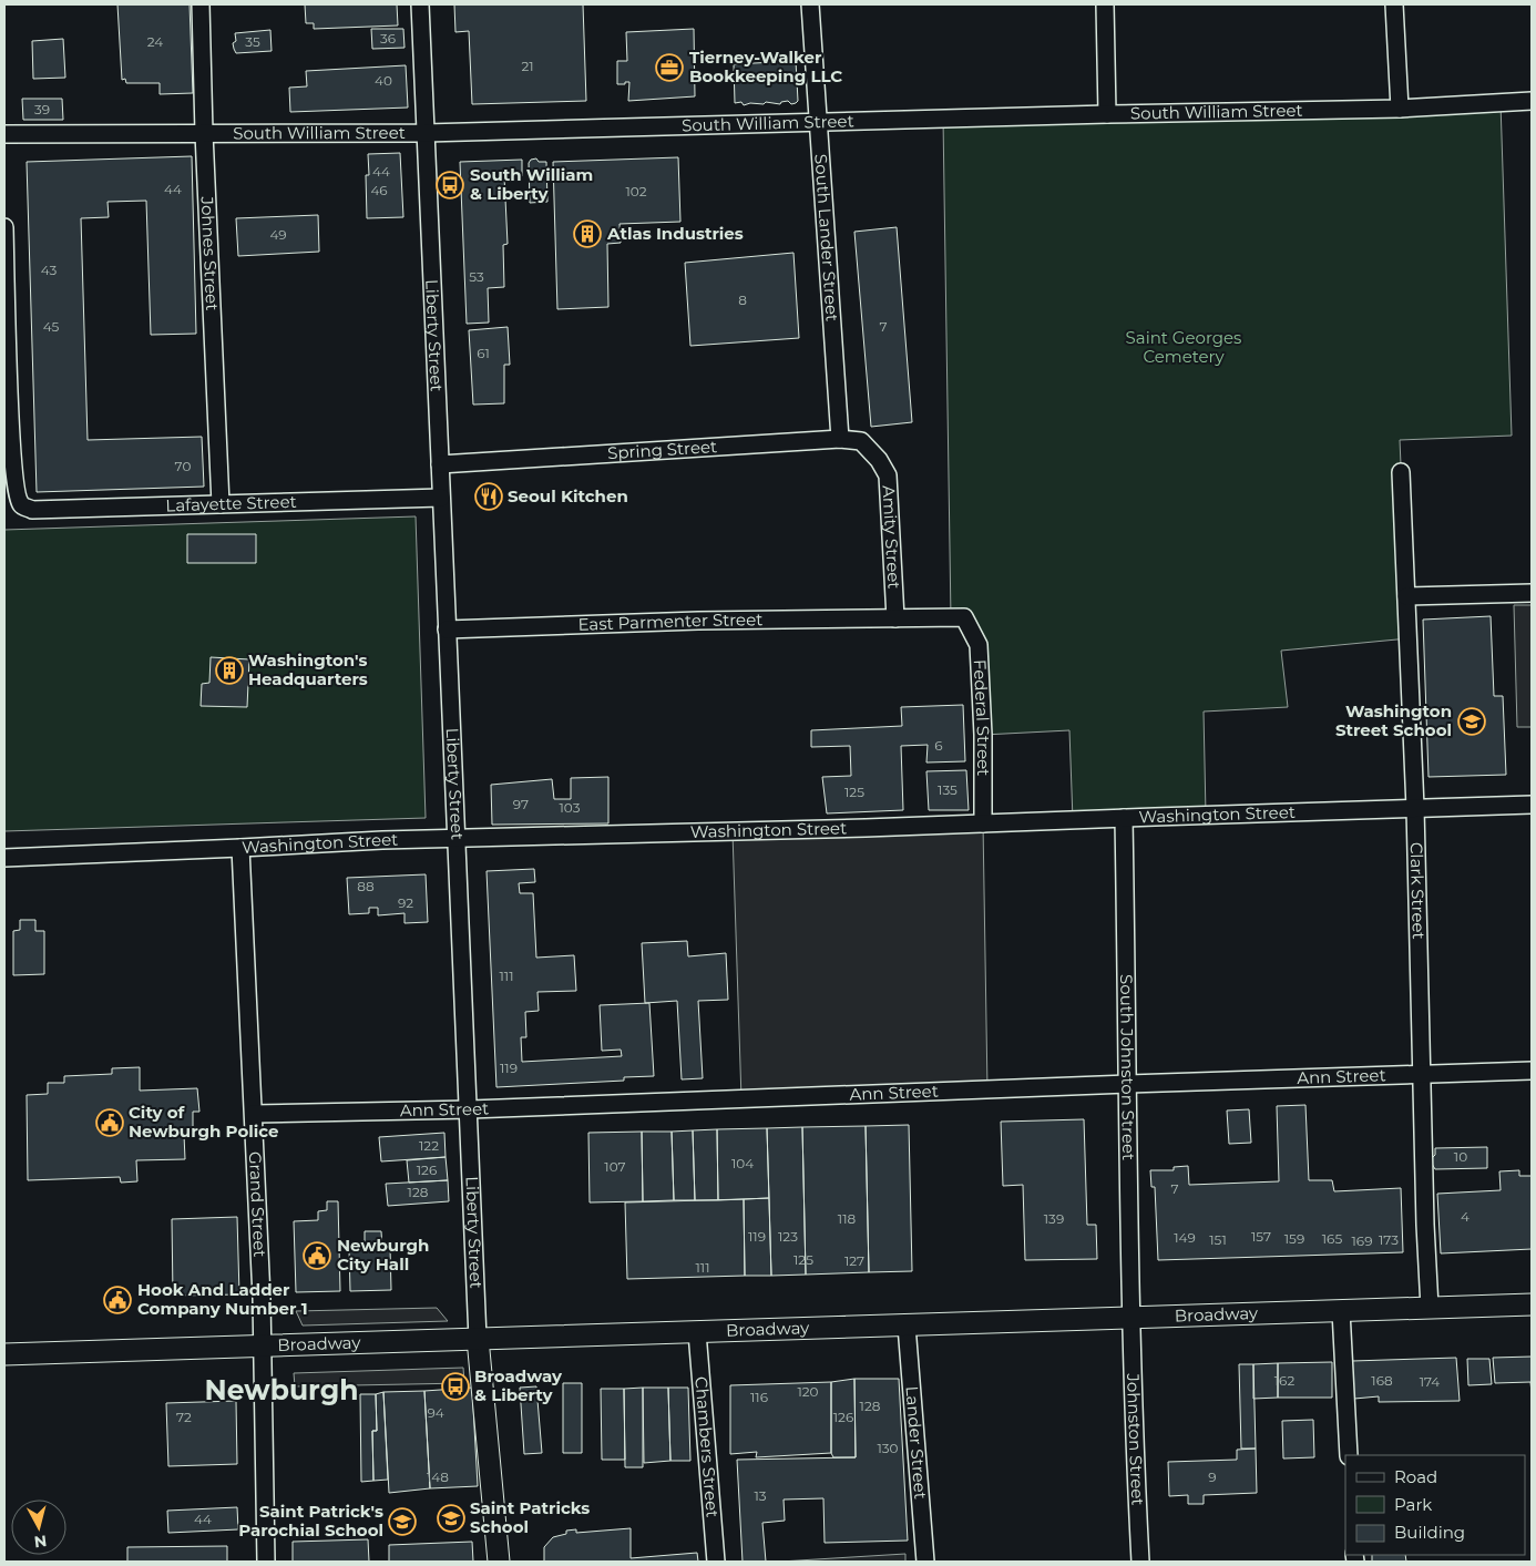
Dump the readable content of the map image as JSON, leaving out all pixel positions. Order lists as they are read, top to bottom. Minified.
{"streets":{"street":["South William Street","South Lander Street","Johnes Street","Liberty Street","Spring Street","Lafayette Street","Amity Street","East Parmenter Street","Federal Street","Washington Street","Clark Street","South Johnston Street","Ann Street","Grand Street","Broadway","Johnston Street","Lander Street","Chambers Street"]},"crossings":[["South William Street","South Lander Street"],["South William Street","Johnes Street"],["South William Street","Liberty Street"],["South Lander Street","Spring Street"],["Johnes Street","Lafayette Street"],["Liberty Street","Spring Street"],["Liberty Street","Lafayette Street"],["Liberty Street","East Parmenter Street"],["Liberty Street","Washington Street"],["Liberty Street","Ann Street"],["Liberty Street","Broadway"],["Spring Street","Amity Street"],["Amity Street","East Parmenter Street"],["Amity Street","Federal Street"],["East Parmenter Street","Federal Street"],["Federal Street","Washington Street"],["Washington Street","Clark Street"],["Washington Street","South Johnston Street"],["Washington Street","Grand Street"],["Clark Street","Ann Street"],["Clark Street","Broadway"],["South Johnston Street","Ann Street"],["South Johnston Street","Broadway"],["South Johnston Street","Johnston Street"],["Ann Street","Grand Street"],["Grand Street","Broadway"],["Broadway","Johnston Street"],["Broadway","Lander Street"],["Broadway","Chambers Street"]],"districts":["Newburgh"],"parks":["Saint Georges Cemetery"],"places":{"office":["Tierney-Walker Bookkeeping LLC"],"bus stop":["South William & Liberty","Broadway & Liberty"],"building":["Atlas Industries","Washington's Headquarters"],"restaurant":["Seoul Kitchen"],"school or university":["Washington Street School","Saint Patricks School","Saint Patrick's Parochial School"],"public building":["City of Newburgh Police","Newburgh City Hall","Hook And Ladder Company Number 1"]},"house_numbers":["36","24","35","21","40","39","44","44","46","102","49","43","53","8","45","7","61","70","6","135","125","97","103","88","92","111","119","122","10","104","107","126","7","128","4","118","139","119","123","157","149","159","165","151","173","169","125","127","111","162","168","174","120","116","128","94","72","126","130","148","9","13","44"],"legend":["Road","Park","Building"],"north":"bottom"}
